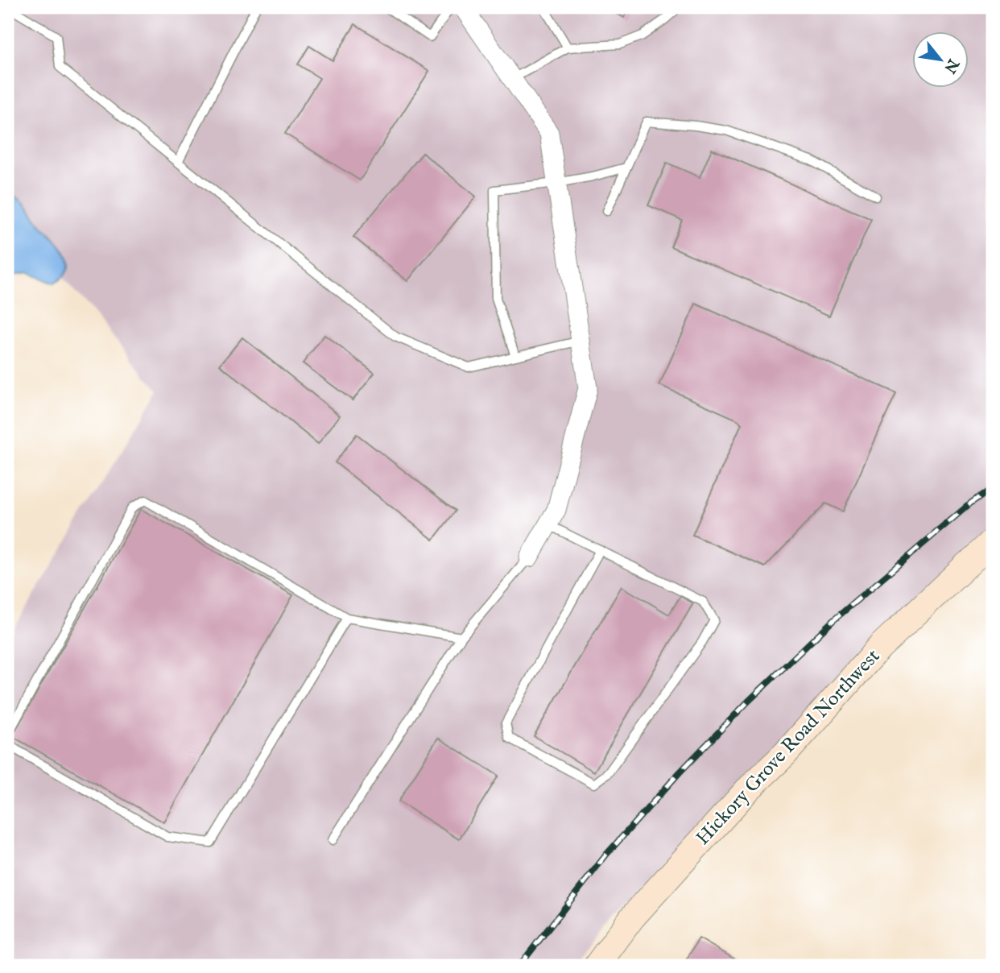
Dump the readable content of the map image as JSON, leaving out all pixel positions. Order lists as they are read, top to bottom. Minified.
{"streets":{"street":["Hickory Grove Road Northwest"]},"north":"bottom right"}
